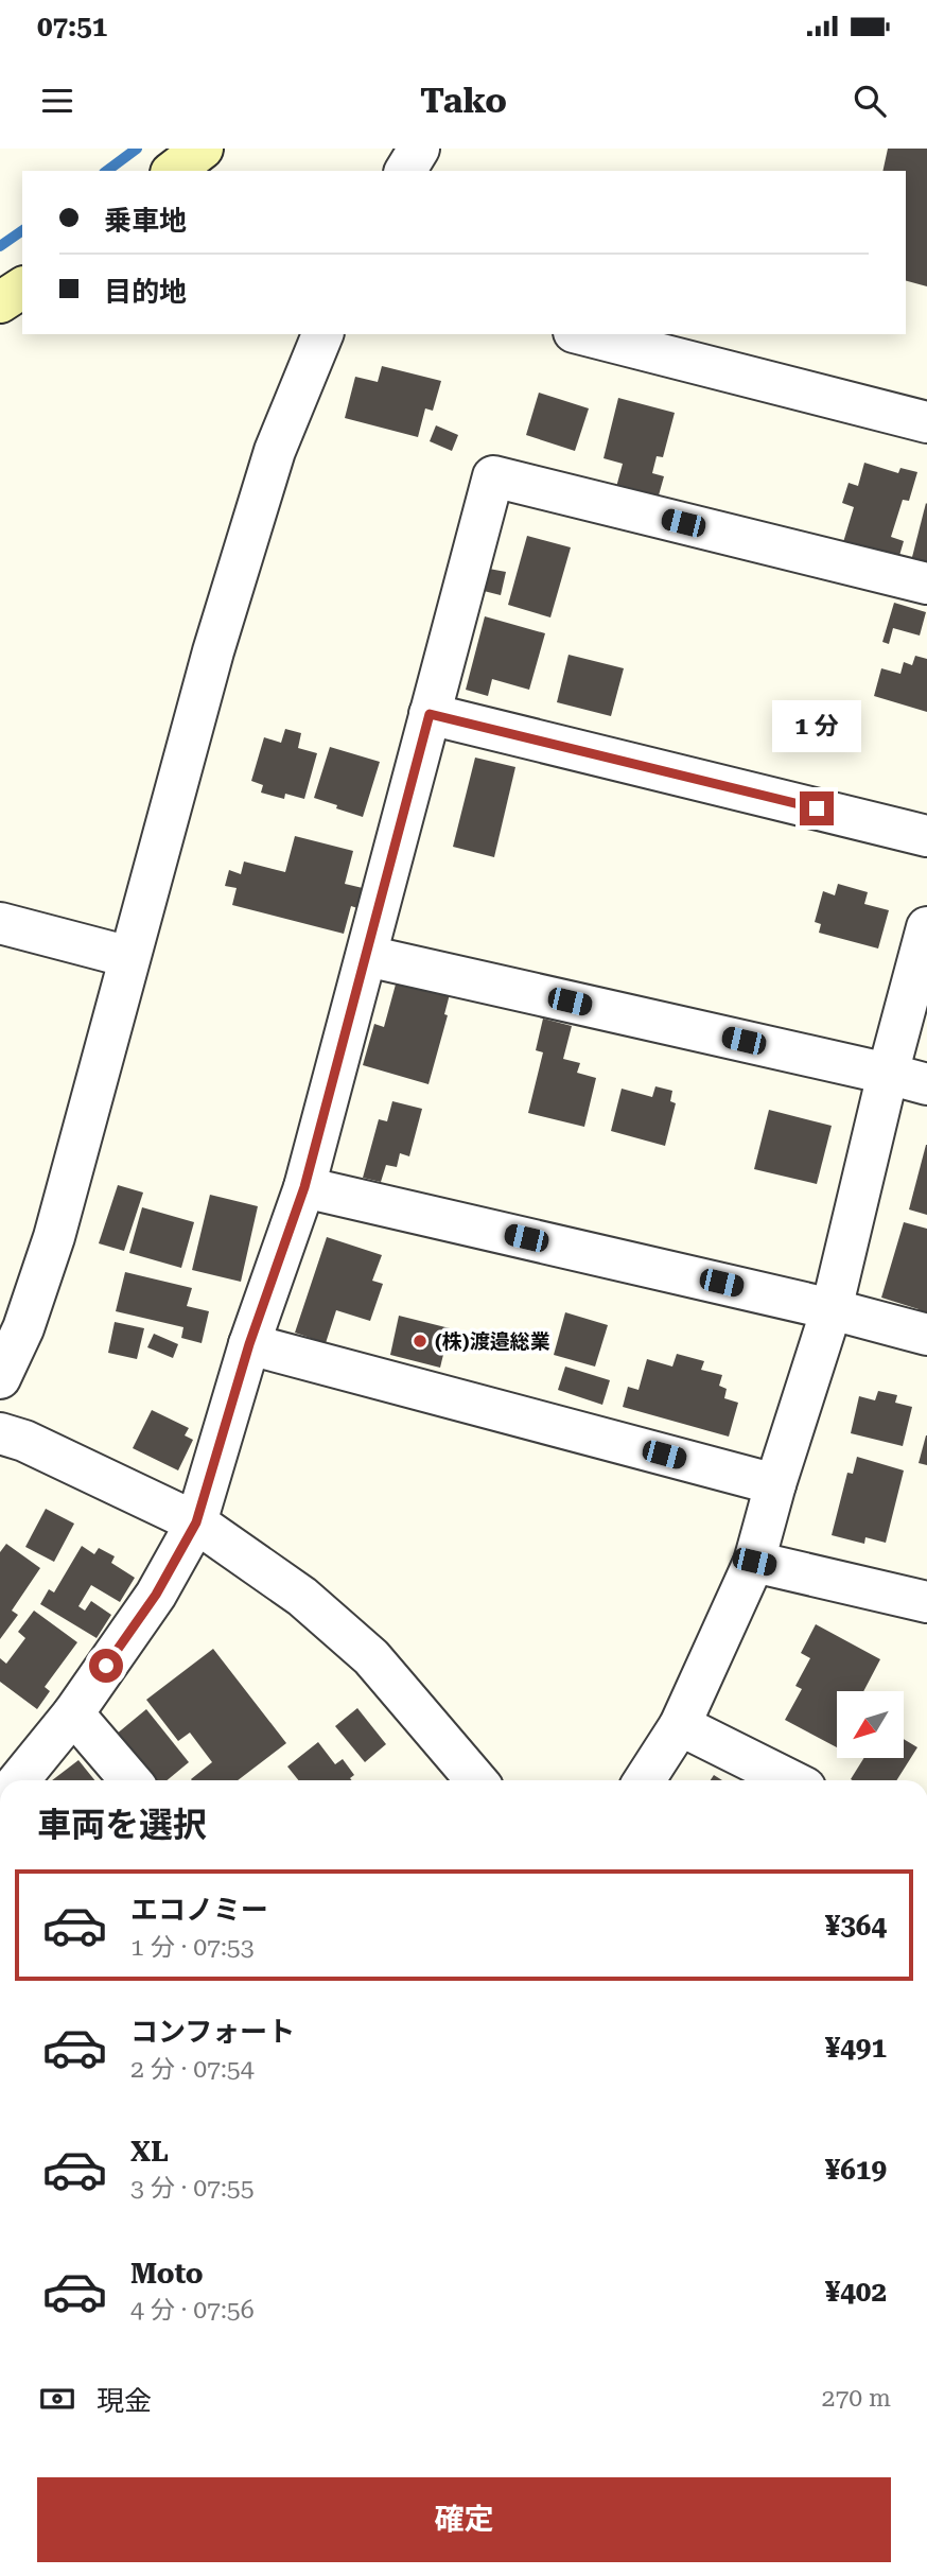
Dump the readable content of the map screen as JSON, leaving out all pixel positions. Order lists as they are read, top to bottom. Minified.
{"places":["(株)渡邉総業"],"north":"bottom left","page":{"status":"07:51","header":"Tako","banner":["乗車地","目的地"],"bubble":"1 分","heading":"車両を選択","list":[{"name":"エコノミー","note":"1 分 · 07:53","value":"¥364"},{"name":"コンフォート","note":"2 分 · 07:54","value":"¥491"},{"name":"XL","note":"3 分 · 07:55","value":"¥619"},{"name":"Moto","note":"4 分 · 07:56","value":"¥402"}],"pay":["現金","270 m"],"buttons":"確定"}}
